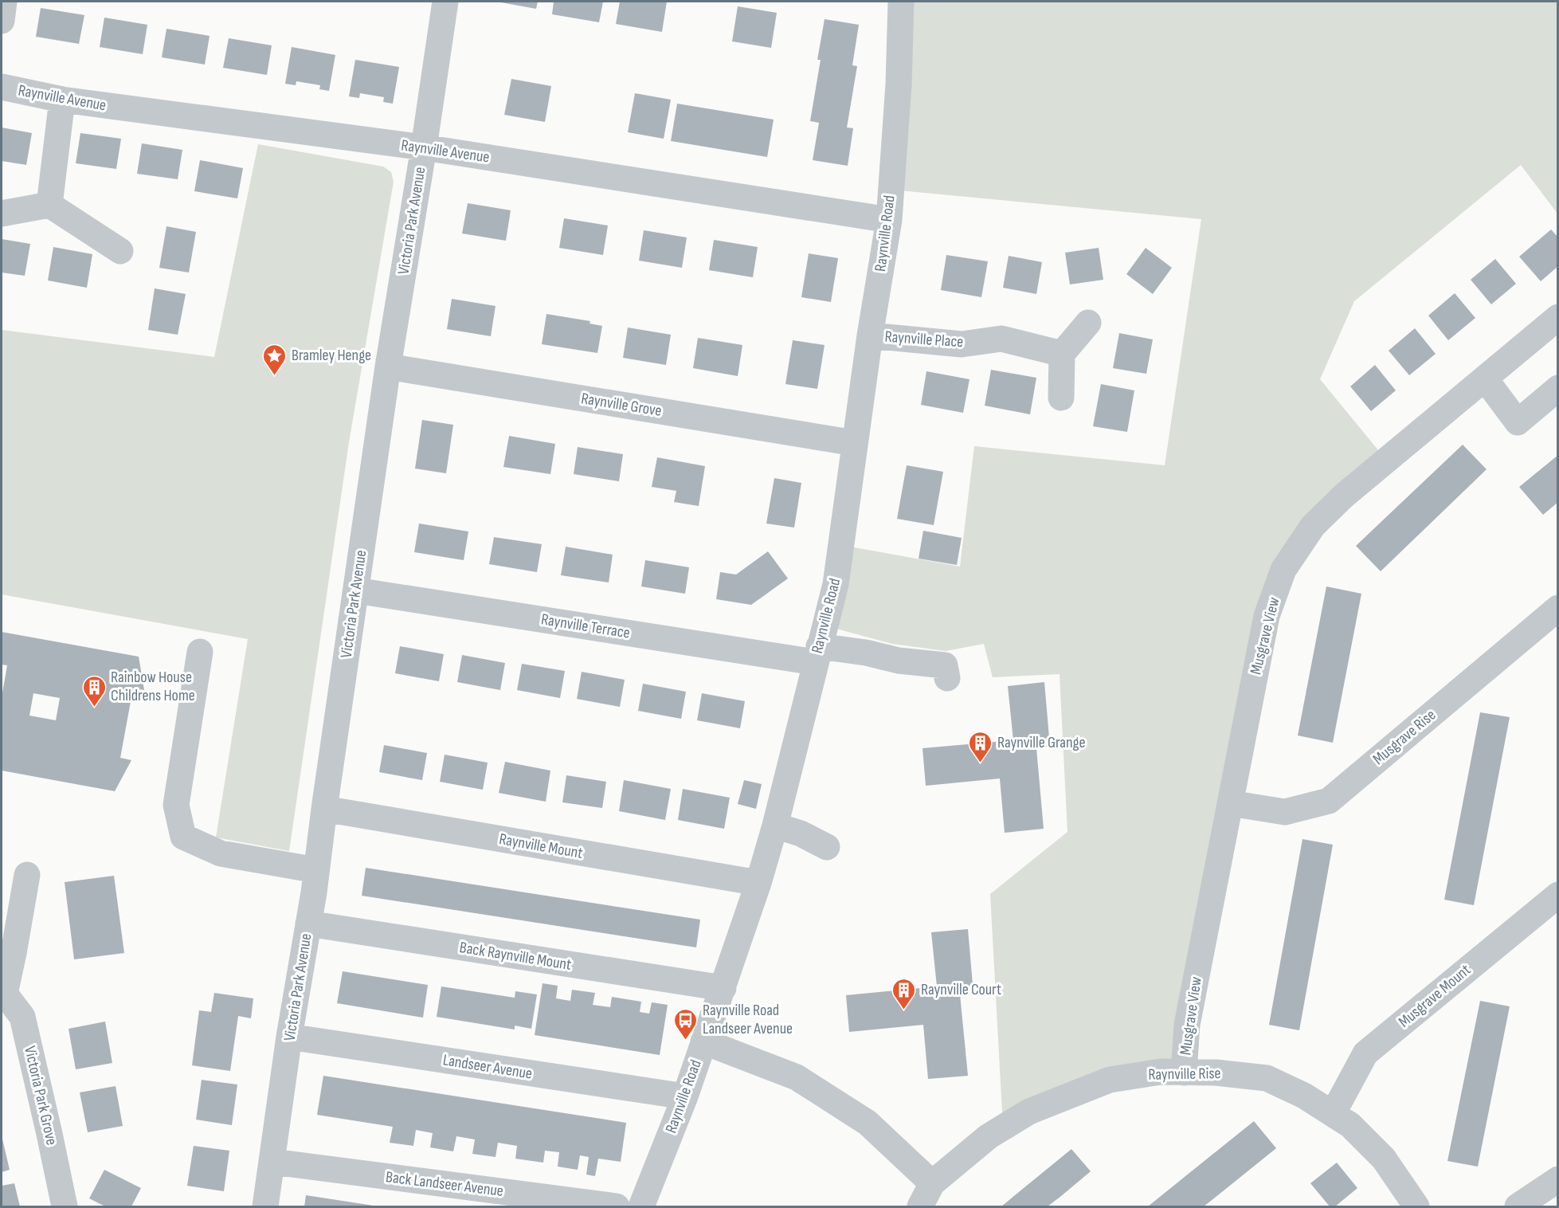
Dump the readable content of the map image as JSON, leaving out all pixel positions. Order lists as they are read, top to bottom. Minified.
{"streets":{"street":["Raynville Avenue","Victoria Park Avenue","Raynville Road","Raynville Place","Raynville Grove","Raynville Terrace","Musgrave View","Musgrave Rise","Raynville Mount","Back Raynville Mount","Musgrave Mount","Landseer Avenue","Raynville Rise","Victoria Park Grove","Back Landseer Avenue"]},"crossings":[["Raynville Avenue","Victoria Park Avenue"],["Raynville Avenue","Raynville Road"],["Victoria Park Avenue","Raynville Grove"],["Victoria Park Avenue","Raynville Terrace"],["Victoria Park Avenue","Raynville Mount"],["Victoria Park Avenue","Back Raynville Mount"],["Victoria Park Avenue","Landseer Avenue"],["Victoria Park Avenue","Back Landseer Avenue"],["Raynville Road","Raynville Place"],["Raynville Road","Raynville Grove"],["Raynville Road","Raynville Terrace"],["Raynville Road","Raynville Mount"],["Raynville Road","Back Raynville Mount"],["Raynville Road","Landseer Avenue"],["Musgrave View","Musgrave Rise"],["Musgrave View","Raynville Rise"],["Musgrave Mount","Raynville Rise"]],"places":{"place":["Bramley Henge"],"building":["Rainbow House Childrens Home","Raynville Grange","Raynville Court"],"bus stop":["Raynville Road Landseer Avenue"]}}
